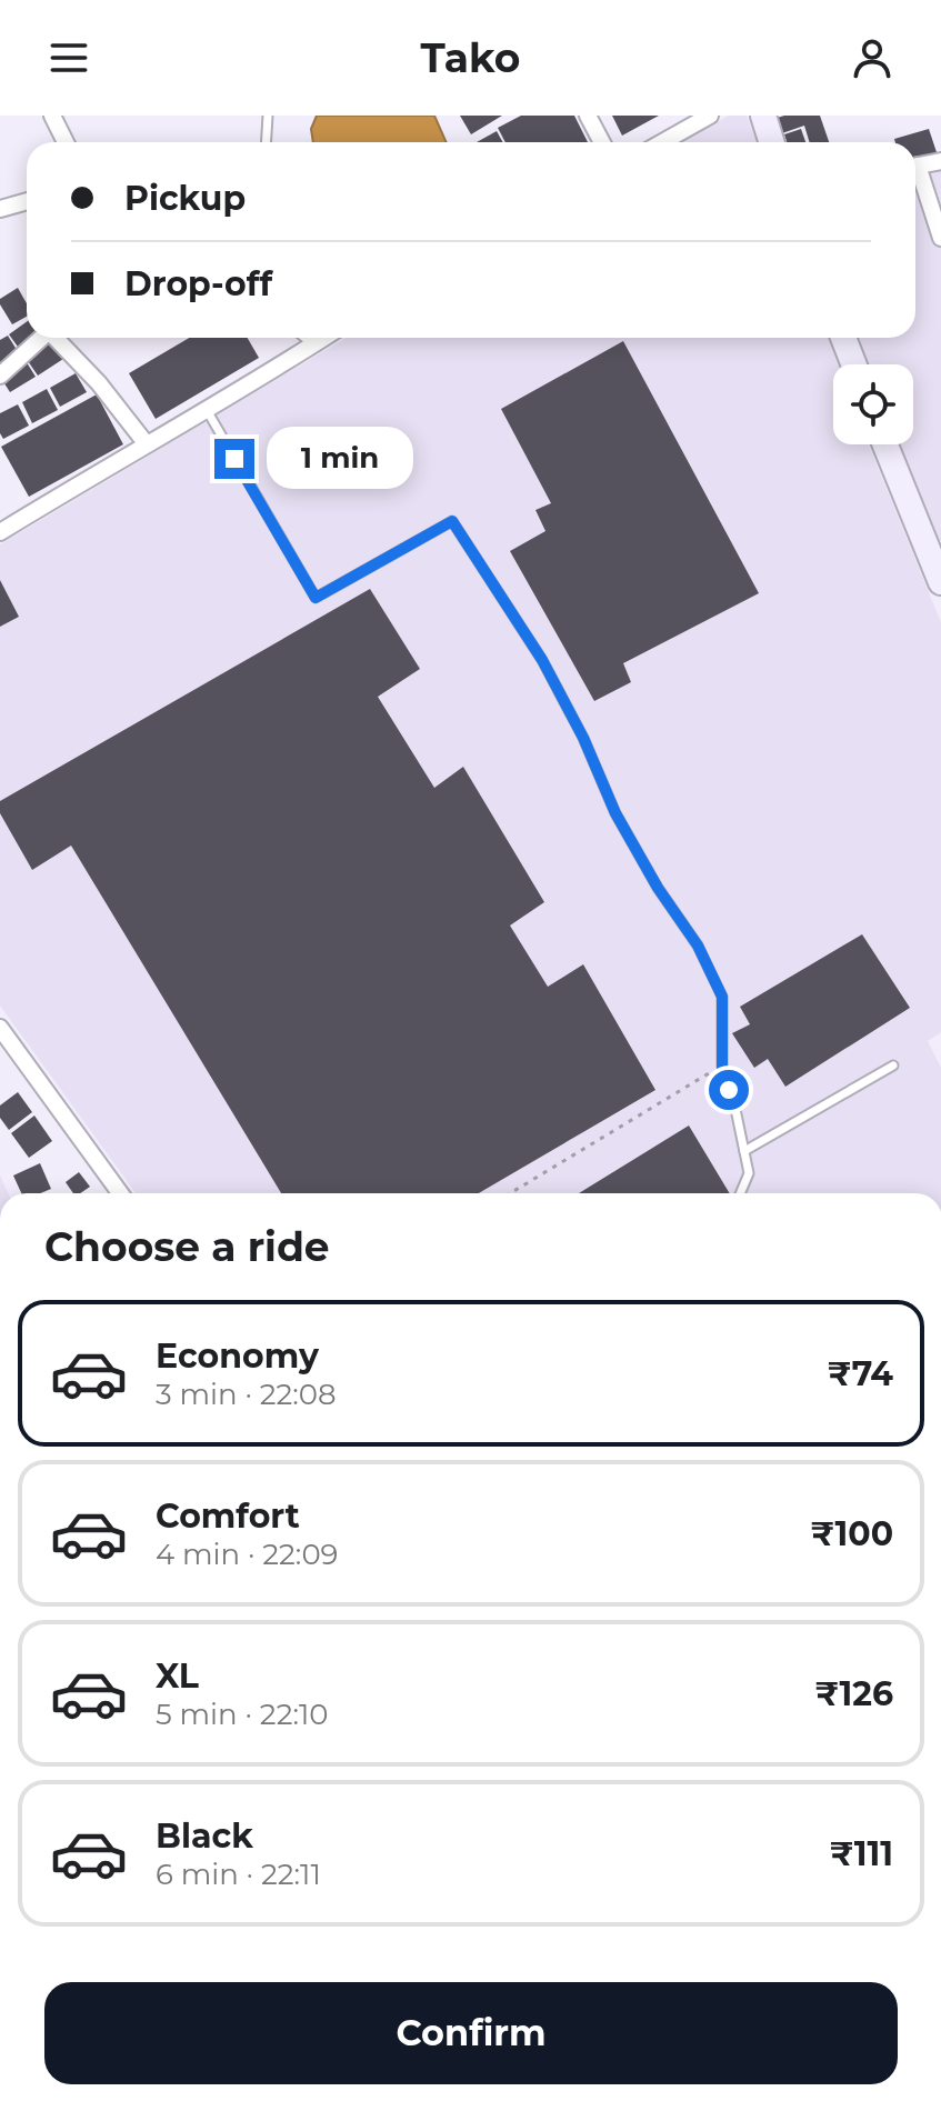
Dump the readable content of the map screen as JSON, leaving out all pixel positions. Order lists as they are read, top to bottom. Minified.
{"page":{"header":"Tako","banner":["Pickup","Drop-off"],"bubble":"1 min","heading":"Choose a ride","list":[{"name":"Economy","note":"3 min · 22:08","value":"₹74"},{"name":"Comfort","note":"4 min · 22:09","value":"₹100"},{"name":"XL","note":"5 min · 22:10","value":"₹126"},{"name":"Black","note":"6 min · 22:11","value":"₹111"}],"buttons":"Confirm"}}
